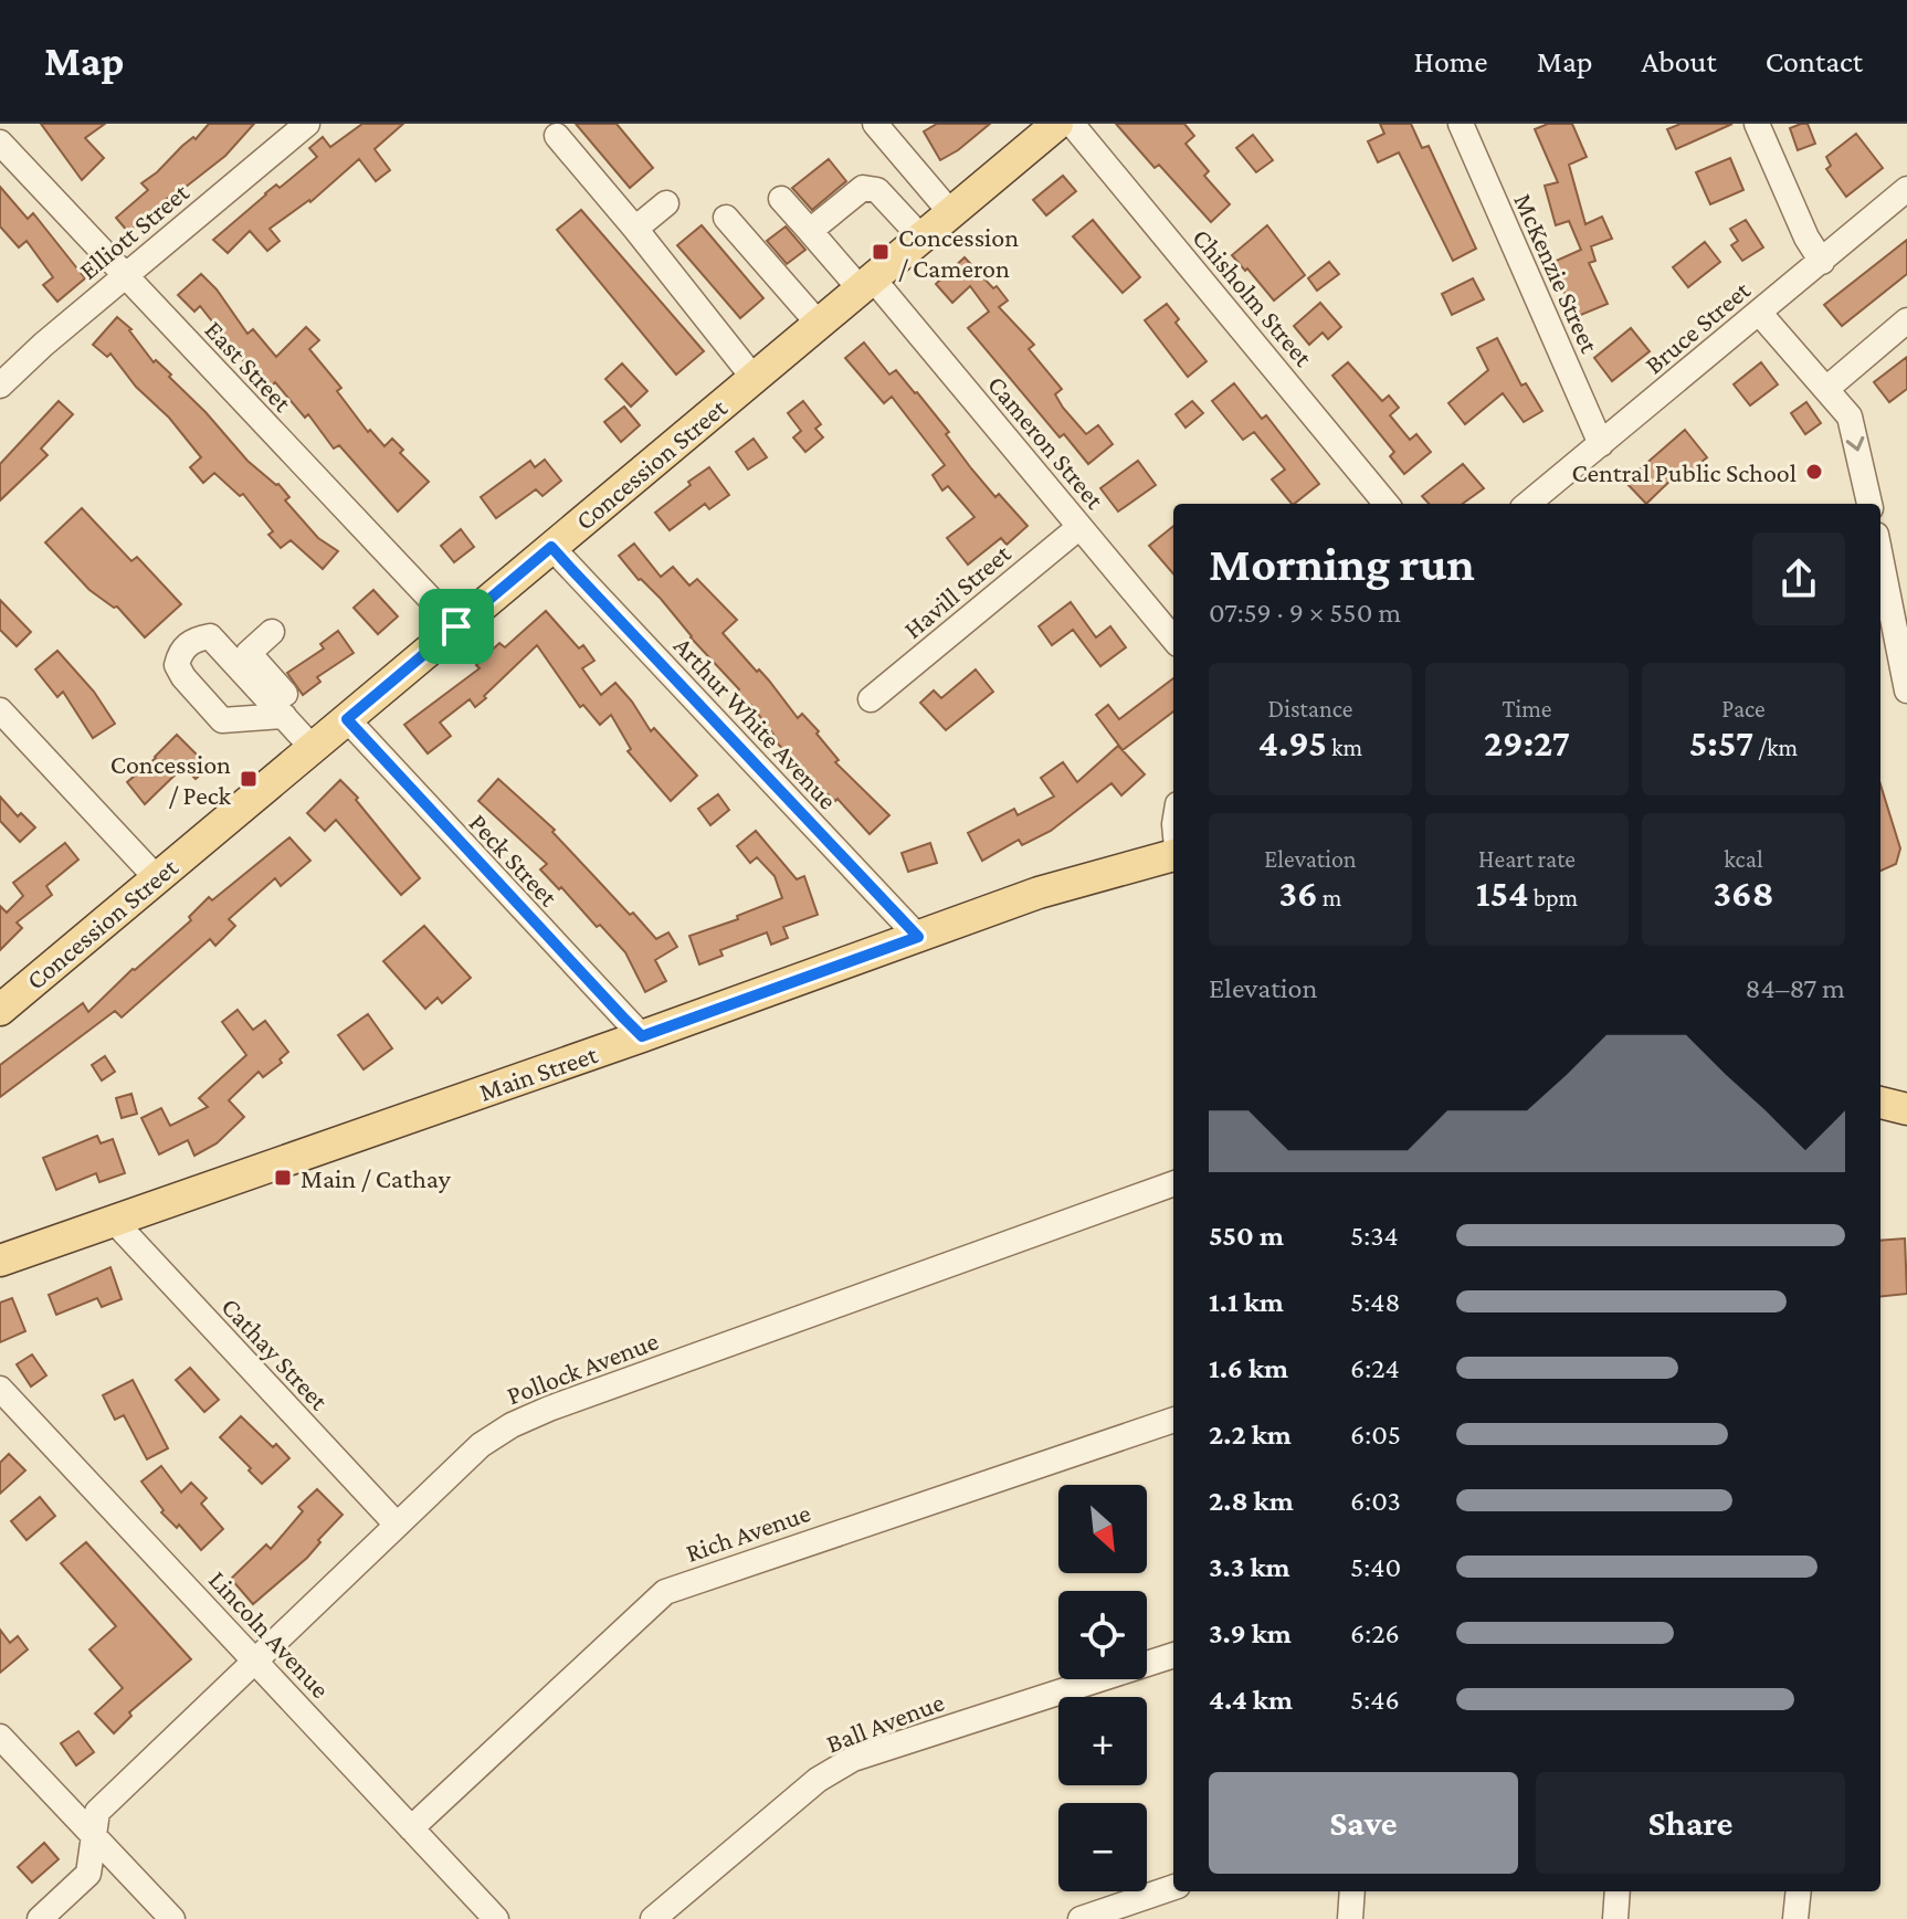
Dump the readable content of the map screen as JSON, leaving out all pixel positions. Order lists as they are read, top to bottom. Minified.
{"streets":{"main road":["Concession Street","Main Street"],"street":["Elliott Street","McKenzie Street","Chisholm Street","Bruce Street","East Street","Cameron Street","Havill Street","Arthur White Avenue","Peck Street","Cathay Street","Pollock Avenue","Rich Avenue","Lincoln Avenue","Ball Avenue"]},"crossings":[["Elliott Street","East Street"],["McKenzie Street","Bruce Street"],["East Street","Concession Street"],["Cameron Street","Concession Street"],["Cameron Street","Havill Street"],["Concession Street","Arthur White Avenue"],["Concession Street","Peck Street"],["Arthur White Avenue","Main Street"],["Peck Street","Main Street"],["Main Street","Cathay Street"],["Cathay Street","Pollock Avenue"],["Pollock Avenue","Lincoln Avenue"],["Rich Avenue","Lincoln Avenue"]],"places":{"transit":["Concession / Cameron","Concession / Peck","Main / Cathay"],"other":["Central Public School"]},"north":"bottom right","page":{"header":"Map","nav":["Home","Map","About","Contact"],"heading":["Morning run","07:59 · 9 × 550 m"],"stats":[["Distance","4.95 km"],["Time","29:27"],["Pace","5:57 /km"],["Elevation","36 m"],["Heart rate","154 bpm"],["kcal","368"]],"chart":["Elevation","84–87 m"],"list":[{"name":"550 m","note":"5:34"},{"name":"1.1 km","note":"5:48"},{"name":"1.6 km","note":"6:24"},{"name":"2.2 km","note":"6:05"},{"name":"2.8 km","note":"6:03"},{"name":"3.3 km","note":"5:40"},{"name":"3.9 km","note":"6:26"},{"name":"4.4 km","note":"5:46"}],"map_buttons":["+","−"],"buttons":["Save","Share"]}}
